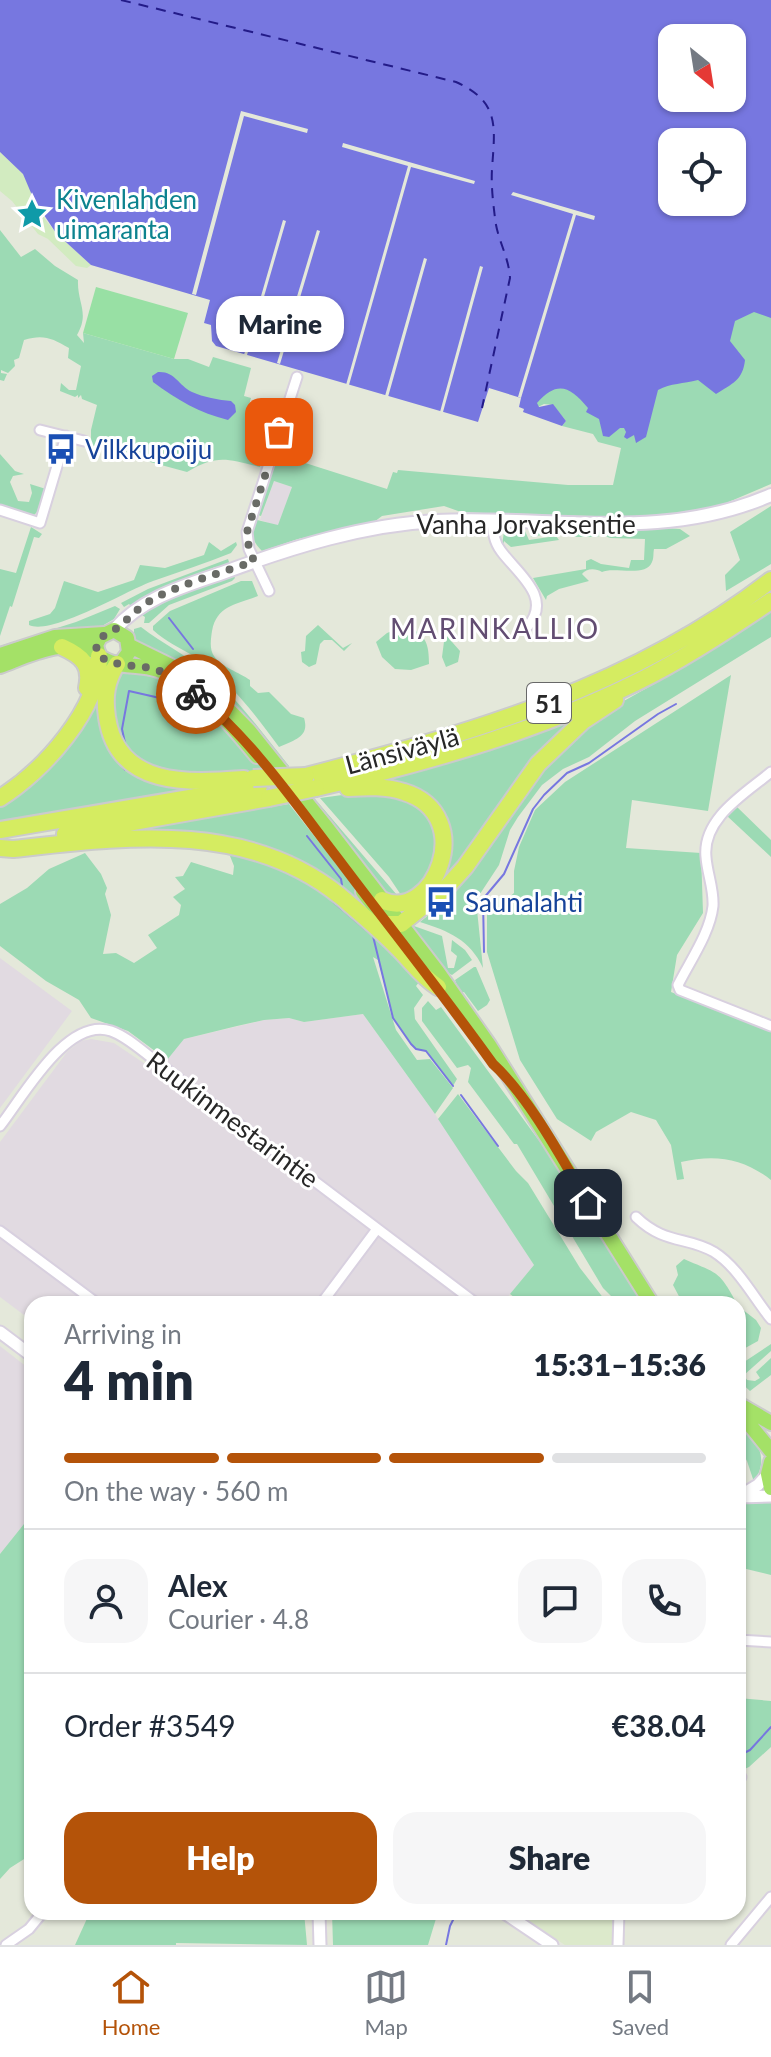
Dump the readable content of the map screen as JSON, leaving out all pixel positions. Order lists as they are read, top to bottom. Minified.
{"streets":{"highway":["51","Länsiväylä"],"main road":["Vanha Jorvaksentie"],"street":["Ruukinmestarintie"]},"districts":["MARINKALLIO"],"places":{"place":["Kivenlahden uimaranta"],"other":["Marine"],"bus stop":["Vilkkupoiju","Saunalahti"]},"north":"bottom right","page":{"bubble":"Marine","heading":["4 min","Arriving in","15:31–15:36"],"panel":["Alex","Courier · 4.8","Order #3549","€38.04"],"bar":"On the way · 560 m","buttons":["Help","Share"],"tabs":["Home","Map","Saved"]}}
